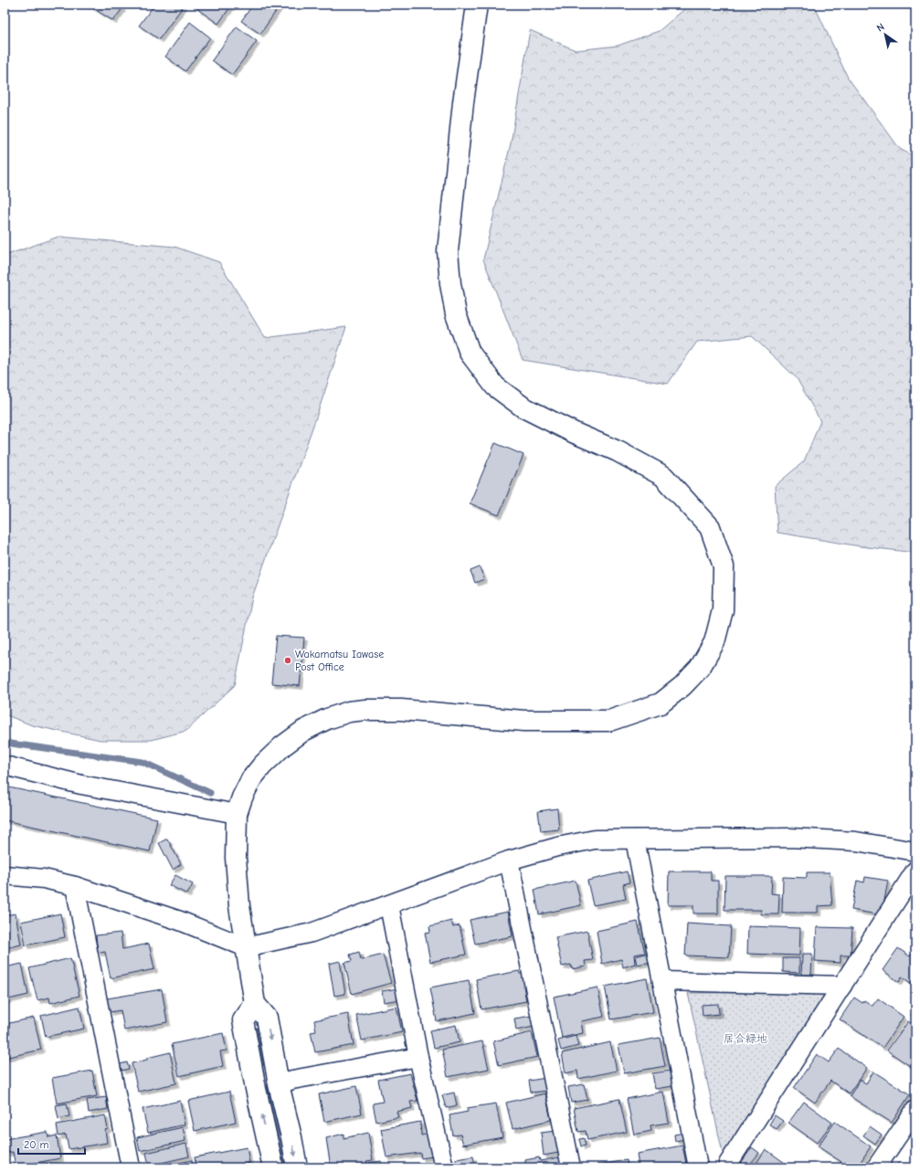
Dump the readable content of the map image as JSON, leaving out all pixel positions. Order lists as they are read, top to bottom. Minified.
{"parks":["居合緑地"],"places":["Wakamatsu Iawase Post Office"],"scale_bar":"20 m","north":"top left"}
